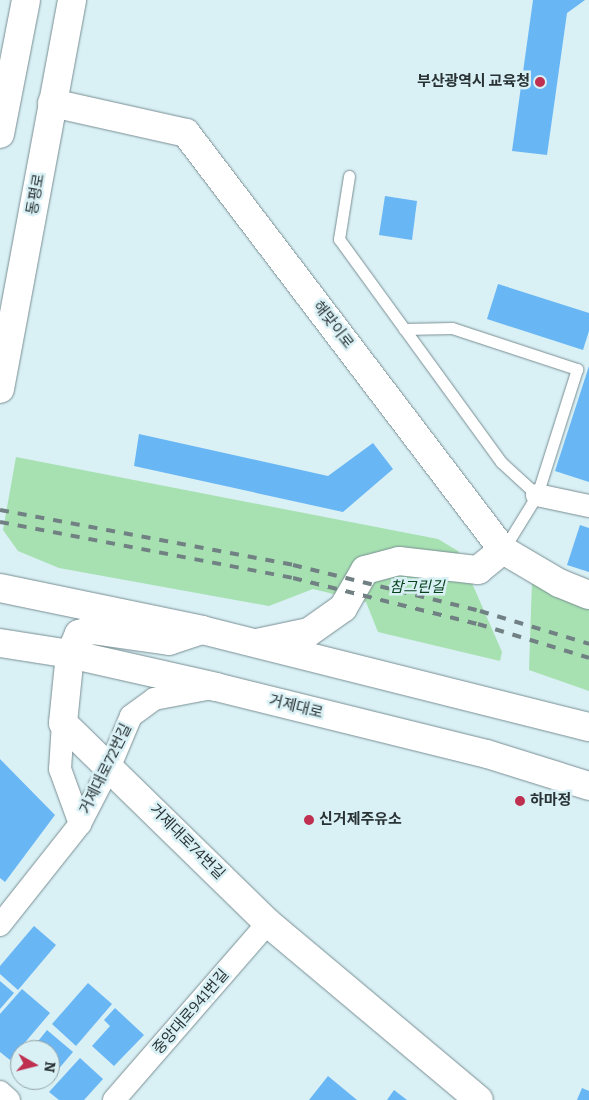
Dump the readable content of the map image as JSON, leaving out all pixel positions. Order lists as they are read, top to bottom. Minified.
{"streets":{"street":["동평로","해맞이로","거제대로","거제대로72번길","거제대로74번길","중앙대로941번길"]},"crossings":[["동평로","해맞이로"],["거제대로","거제대로72번길"],["거제대로72번길","거제대로74번길"],["거제대로74번길","중앙대로941번길"]],"parks":["참그린길"],"places":["부산광역시 교육청","하마정","신거제주유소"],"north":"right"}
